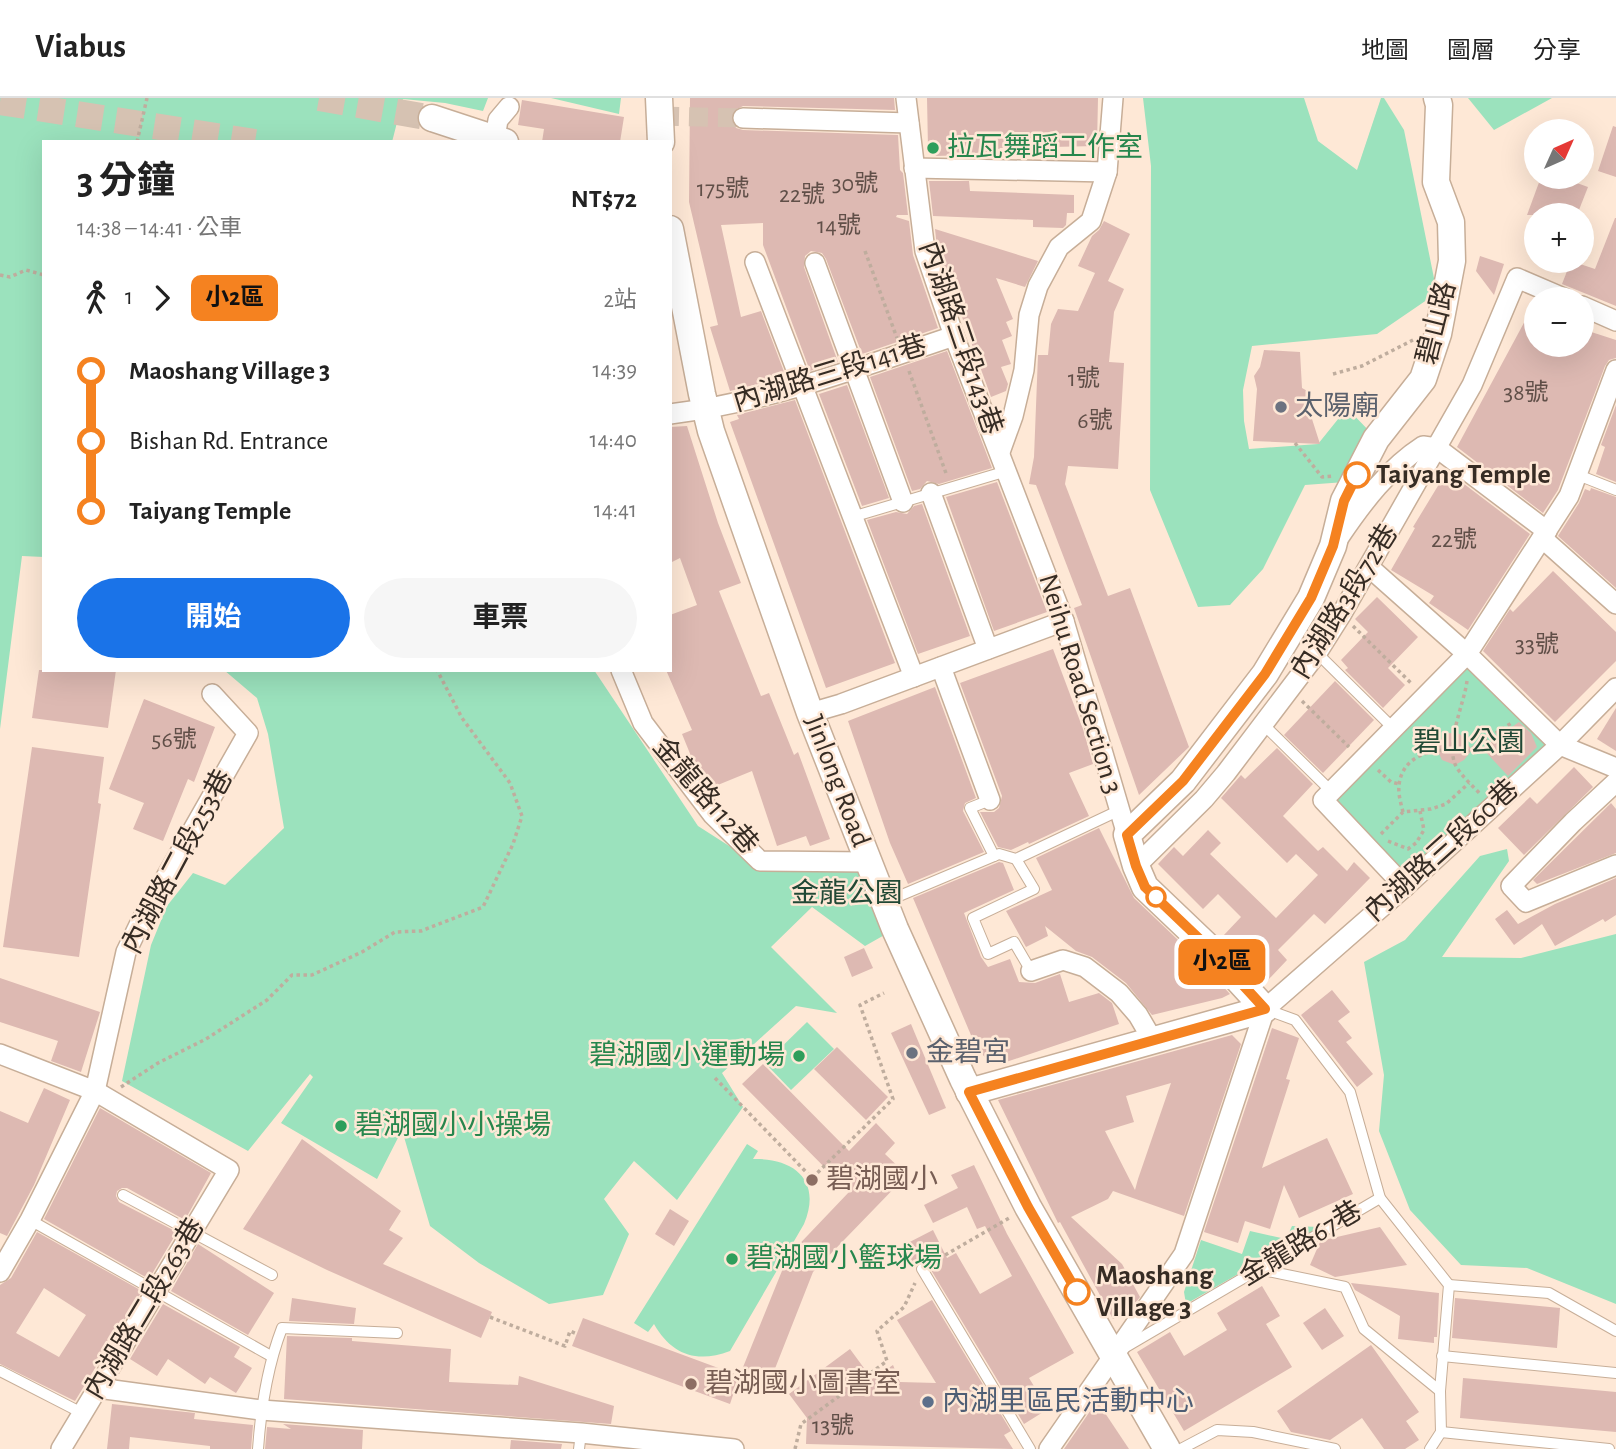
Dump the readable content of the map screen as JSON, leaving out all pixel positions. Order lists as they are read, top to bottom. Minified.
{"streets":{"street":["碧山路","內湖路三段143巷","內湖路三段141巷","內湖路3段72巷","Neihu Road Section 3","Jinlong Road","金龍路112巷","內湖路三段60巷","內湖路二段253巷","內湖路二段263巷"],"lane":["金龍路67巷"]},"crossings":[["碧山路","Neihu Road Section 3"],["內湖路三段143巷","內湖路三段141巷"],["內湖路三段143巷","Neihu Road Section 3"],["內湖路三段141巷","Jinlong Road"],["內湖路3段72巷","Neihu Road Section 3"],["Neihu Road Section 3","內湖路三段60巷"],["Jinlong Road","金龍路112巷"],["Jinlong Road","金龍路67巷"],["內湖路二段253巷","內湖路二段263巷"]],"parks":["碧山公園","金龍公園"],"places":["拉瓦舞蹈工作室","太陽廟","Taiyang Temple","金碧宮","碧湖國小運動場","碧湖國小小操場","碧湖國小","碧湖國小籃球場","Maoshang Village 3","碧湖國小圖書室","內湖里區民活動中心"],"lines":["bus line 小2區"],"house_numbers":["30號","175號","22號","14號","1號","38號","6號","22號","33號","56號","13號"],"north":"top right","page":{"header":"Viabus","nav":["地圖","圖層","分享"],"on_map":"小2區","map_buttons":["+","−"],"heading":["3 分鐘","14:38 – 14:41 · 公車","NT$72"],"legs":["1","小2區","2站"],"list":[{"name":"Maoshang Village 3","value":"14:39"},{"name":"Bishan Rd. Entrance","value":"14:40"},{"name":"Taiyang Temple","value":"14:41"}],"buttons":["開始","車票"]}}
